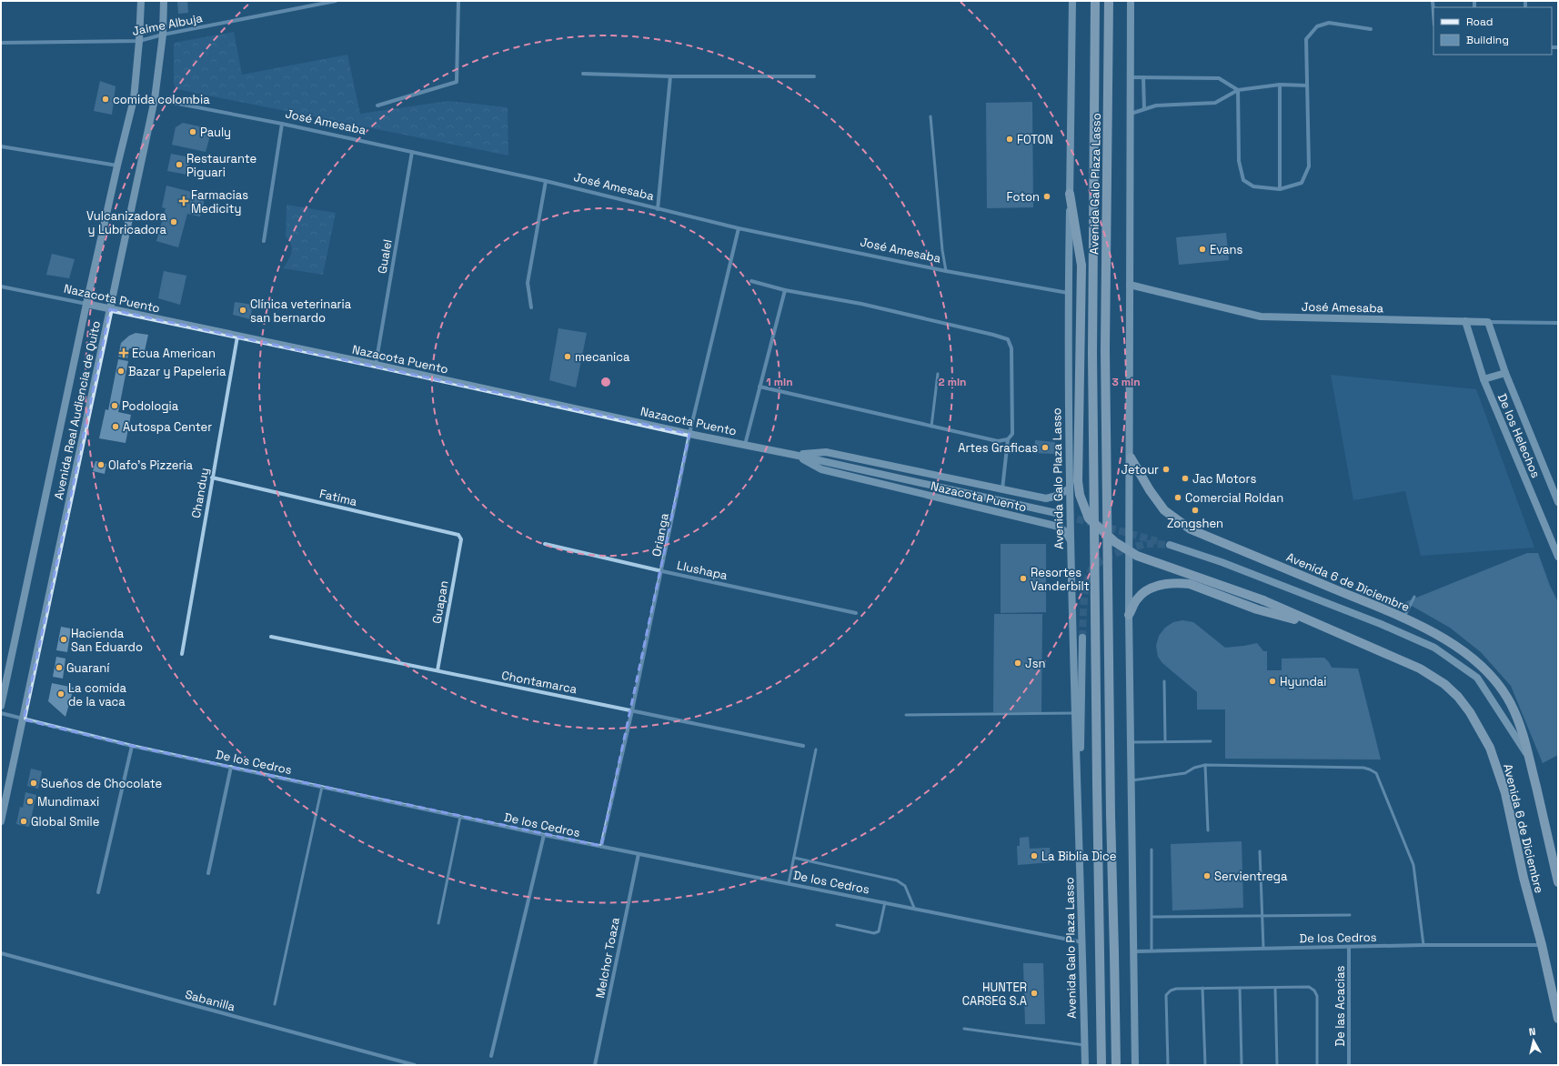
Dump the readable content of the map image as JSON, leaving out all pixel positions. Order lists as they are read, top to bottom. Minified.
{"streets":{"main road":["José Amesaba","Avenida Galo Plaza Lasso","Nazacota Puento","Avenida Real Audiencia de Quito","De los Helechos","Avenida 6 de Diciembre"],"street":["Jaime Albuja","Gualel","Chanduy","Fatima","Orianga","Llushapa","Guapan","Chontamarca","De los Cedros","Melchor Toaza","Sabanilla","De las Acacias"]},"crossings":[["Jaime Albuja","Avenida Real Audiencia de Quito"],["José Amesaba","Avenida Galo Plaza Lasso"],["José Amesaba","Gualel"],["José Amesaba","Avenida Real Audiencia de Quito"],["José Amesaba","De los Helechos"],["José Amesaba","Orianga"],["Avenida Galo Plaza Lasso","Nazacota Puento"],["Avenida Galo Plaza Lasso","De los Cedros"],["Gualel","Nazacota Puento"],["Nazacota Puento","Avenida Real Audiencia de Quito"],["Nazacota Puento","Chanduy"],["Nazacota Puento","Orianga"],["Avenida Real Audiencia de Quito","De los Cedros"],["Chanduy","Fatima"],["Fatima","Guapan"],["Orianga","Llushapa"],["Orianga","Chontamarca"],["Orianga","De los Cedros"],["Avenida 6 de Diciembre","De los Cedros"],["Guapan","Chontamarca"],["De los Cedros","Melchor Toaza"],["De los Cedros","De las Acacias"]],"places":{"other":["comida colombia","Pauly","FOTON","Restaurante Piguari","Foton","Vulcanizadora y Lubricadora","Evans","Clínica veterinaria san bernardo","mecanica","Bazar y Papeleria","Podologia","Autospa Center","Artes Graficas","Olafo's Pizzeria","Jetour","Jac Motors","Comercial Roldan","Zongshen","Resortes Vanderbilt","Hacienda San Eduardo","Jsn","Guaraní","Hyundai","La comida de la vaca","Sueños de Chocolate","Mundimaxi","Global Smile","La Biblia Dice","Servientrega","HUNTER CARSEG S.A"],"health":["Farmacias Medicity","Ecua American"]},"legend":["Road","Building"],"north":"top","rings":["1 min","2 min","3 min"]}
